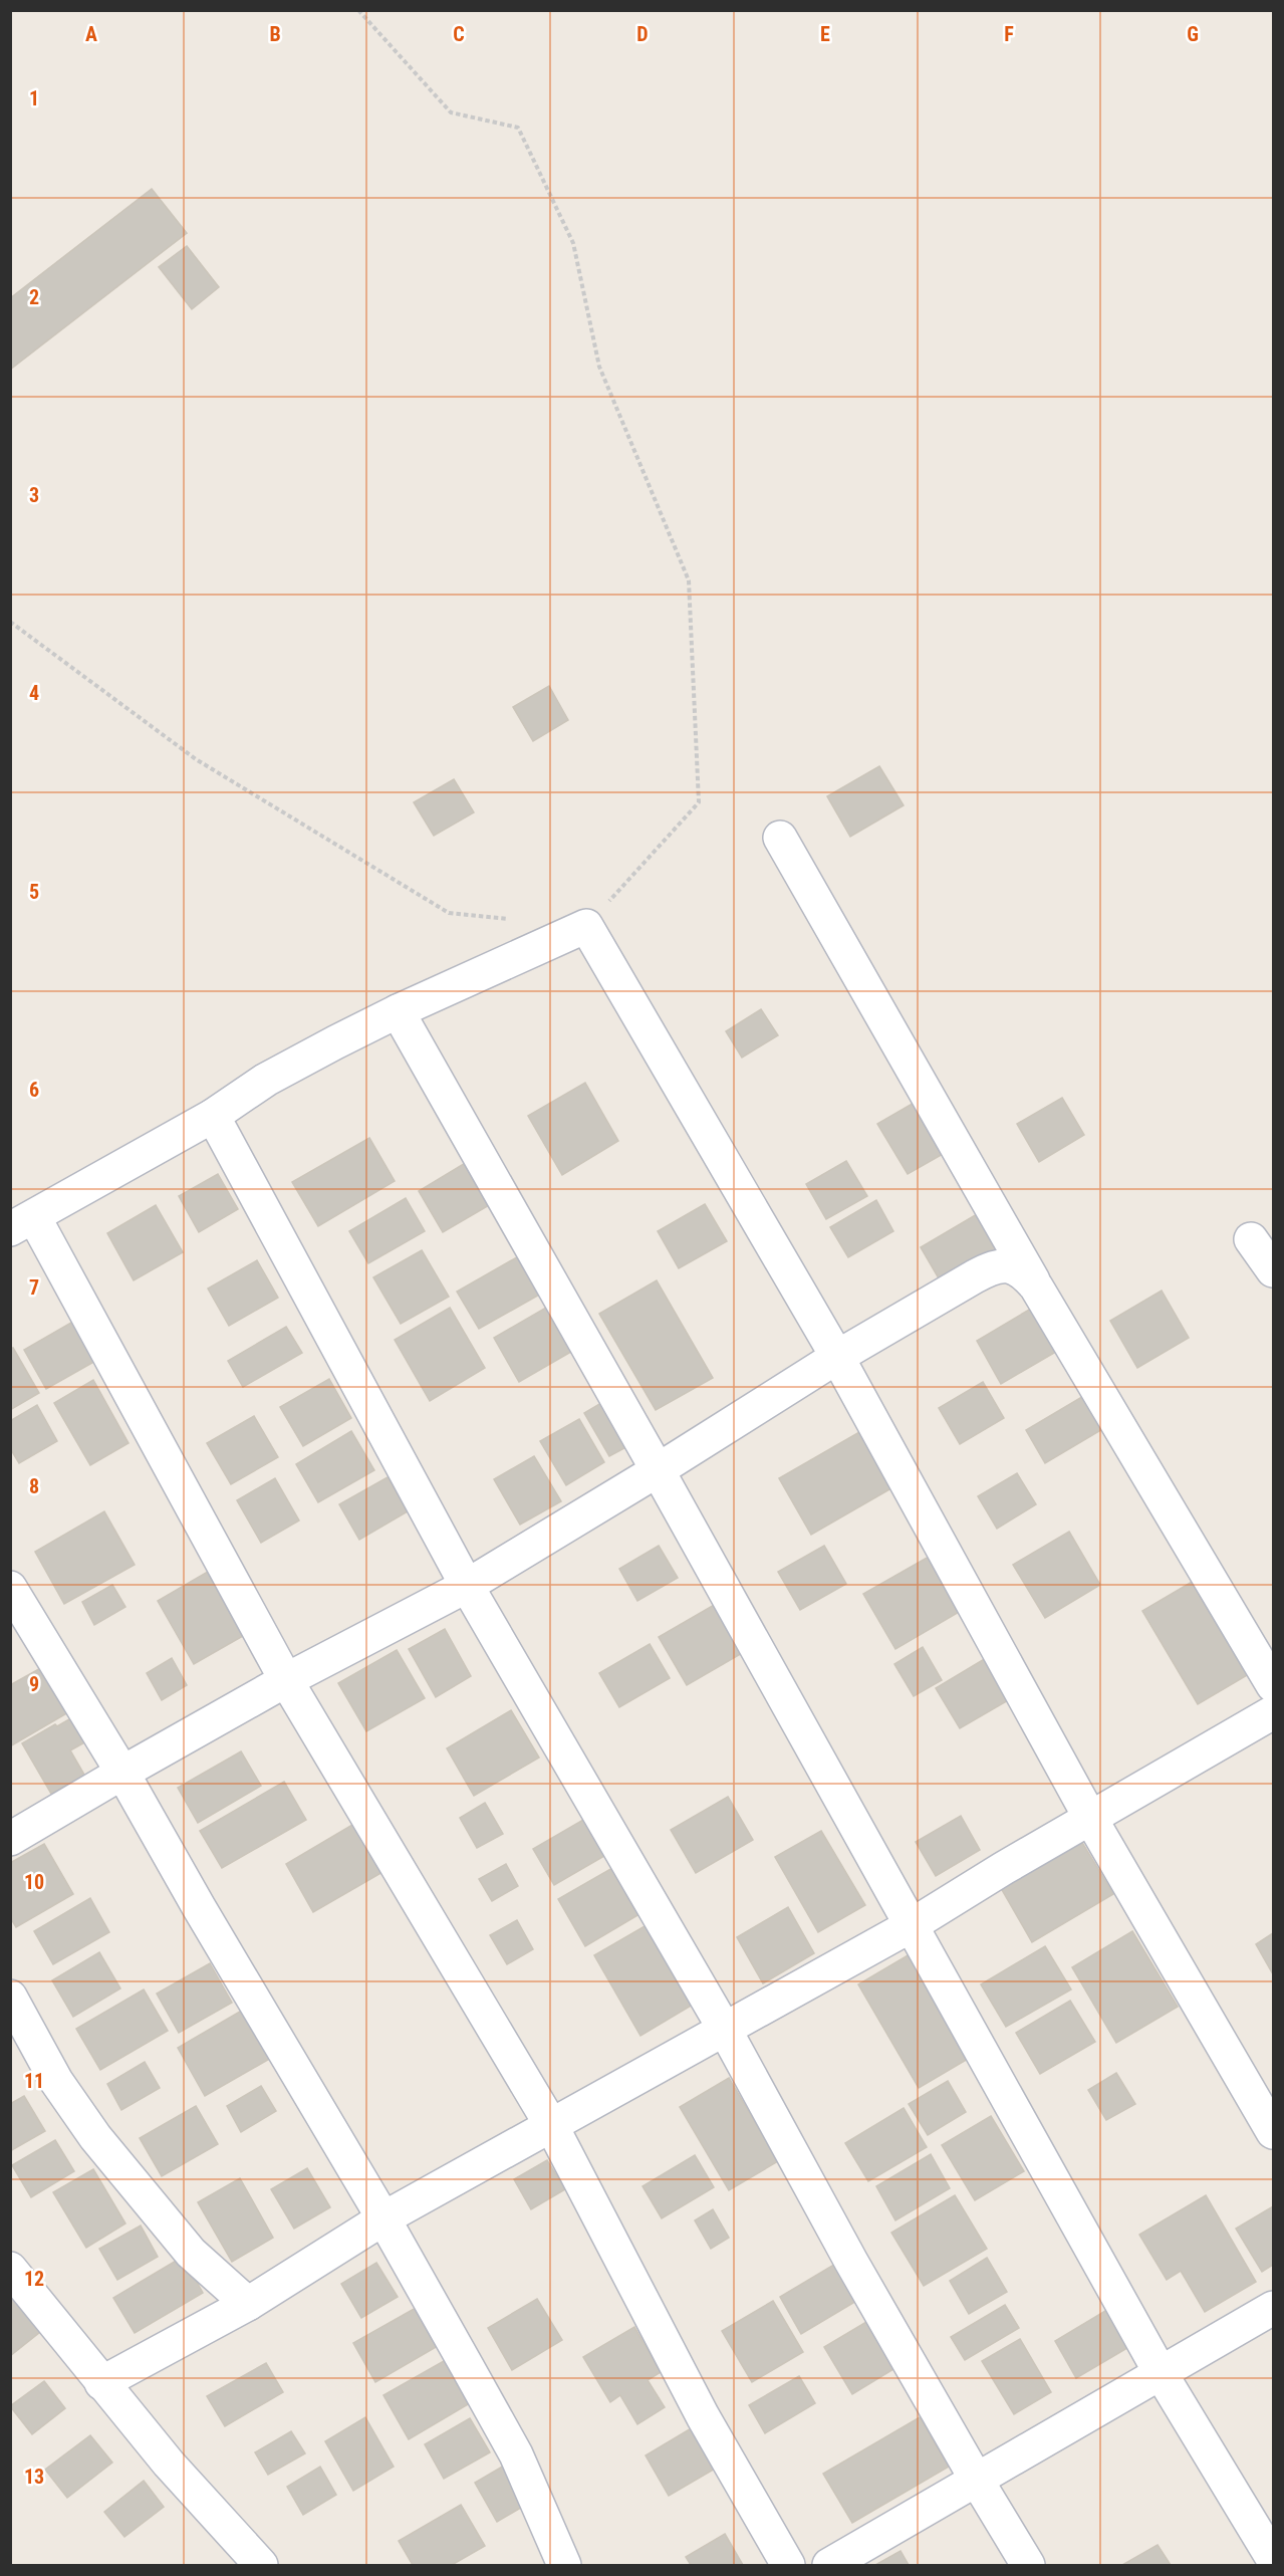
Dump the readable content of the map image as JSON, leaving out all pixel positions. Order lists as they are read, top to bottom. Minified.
{"grid":{"columns":["A","B","C","D","E","F","G"],"rows":["1","2","3","4","5","6","7","8","9","10","11","12","13"]}}
